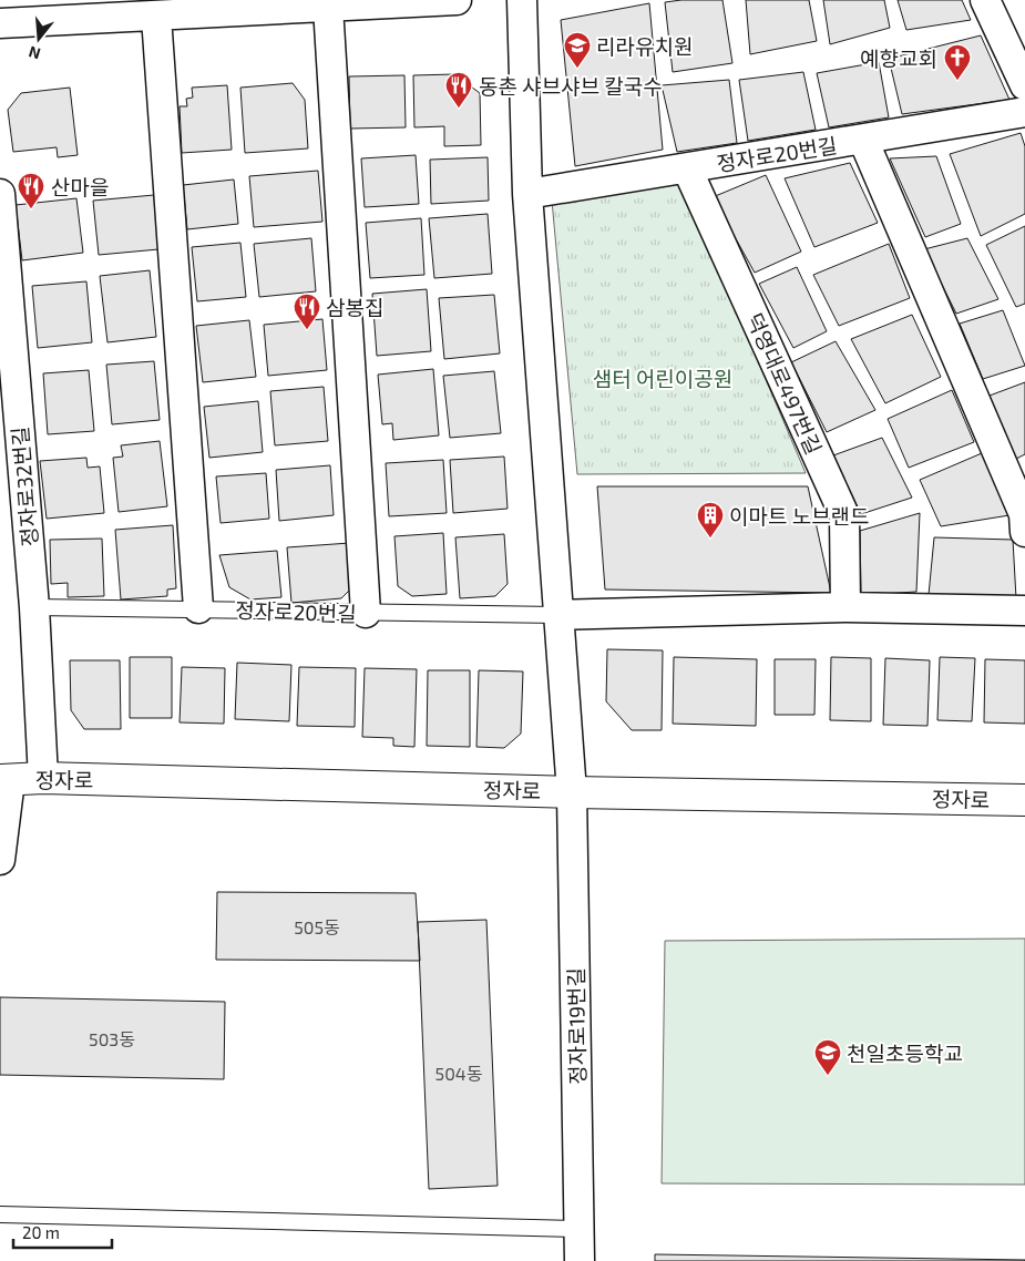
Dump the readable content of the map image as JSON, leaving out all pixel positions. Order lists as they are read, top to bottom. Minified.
{"streets":{"street":["정자로20번길","덕영대로497번길","정자로32번길","정자로","정자로19번길"]},"crossings":[["정자로20번길","덕영대로497번길"],["정자로20번길","정자로32번길"],["정자로32번길","정자로"],["정자로","정자로19번길"]],"parks":["샘터 어린이공원"],"places":{"school or university":["리라유치원","천일초등학교"],"church":["예향교회"],"restaurant":["동촌 샤브샤브 칼국수","산마을","삼봉집"],"building":["이마트 노브랜드"]},"house_numbers":["505동","503동","504동"],"scale_bar":"20 m","north":"bottom"}
